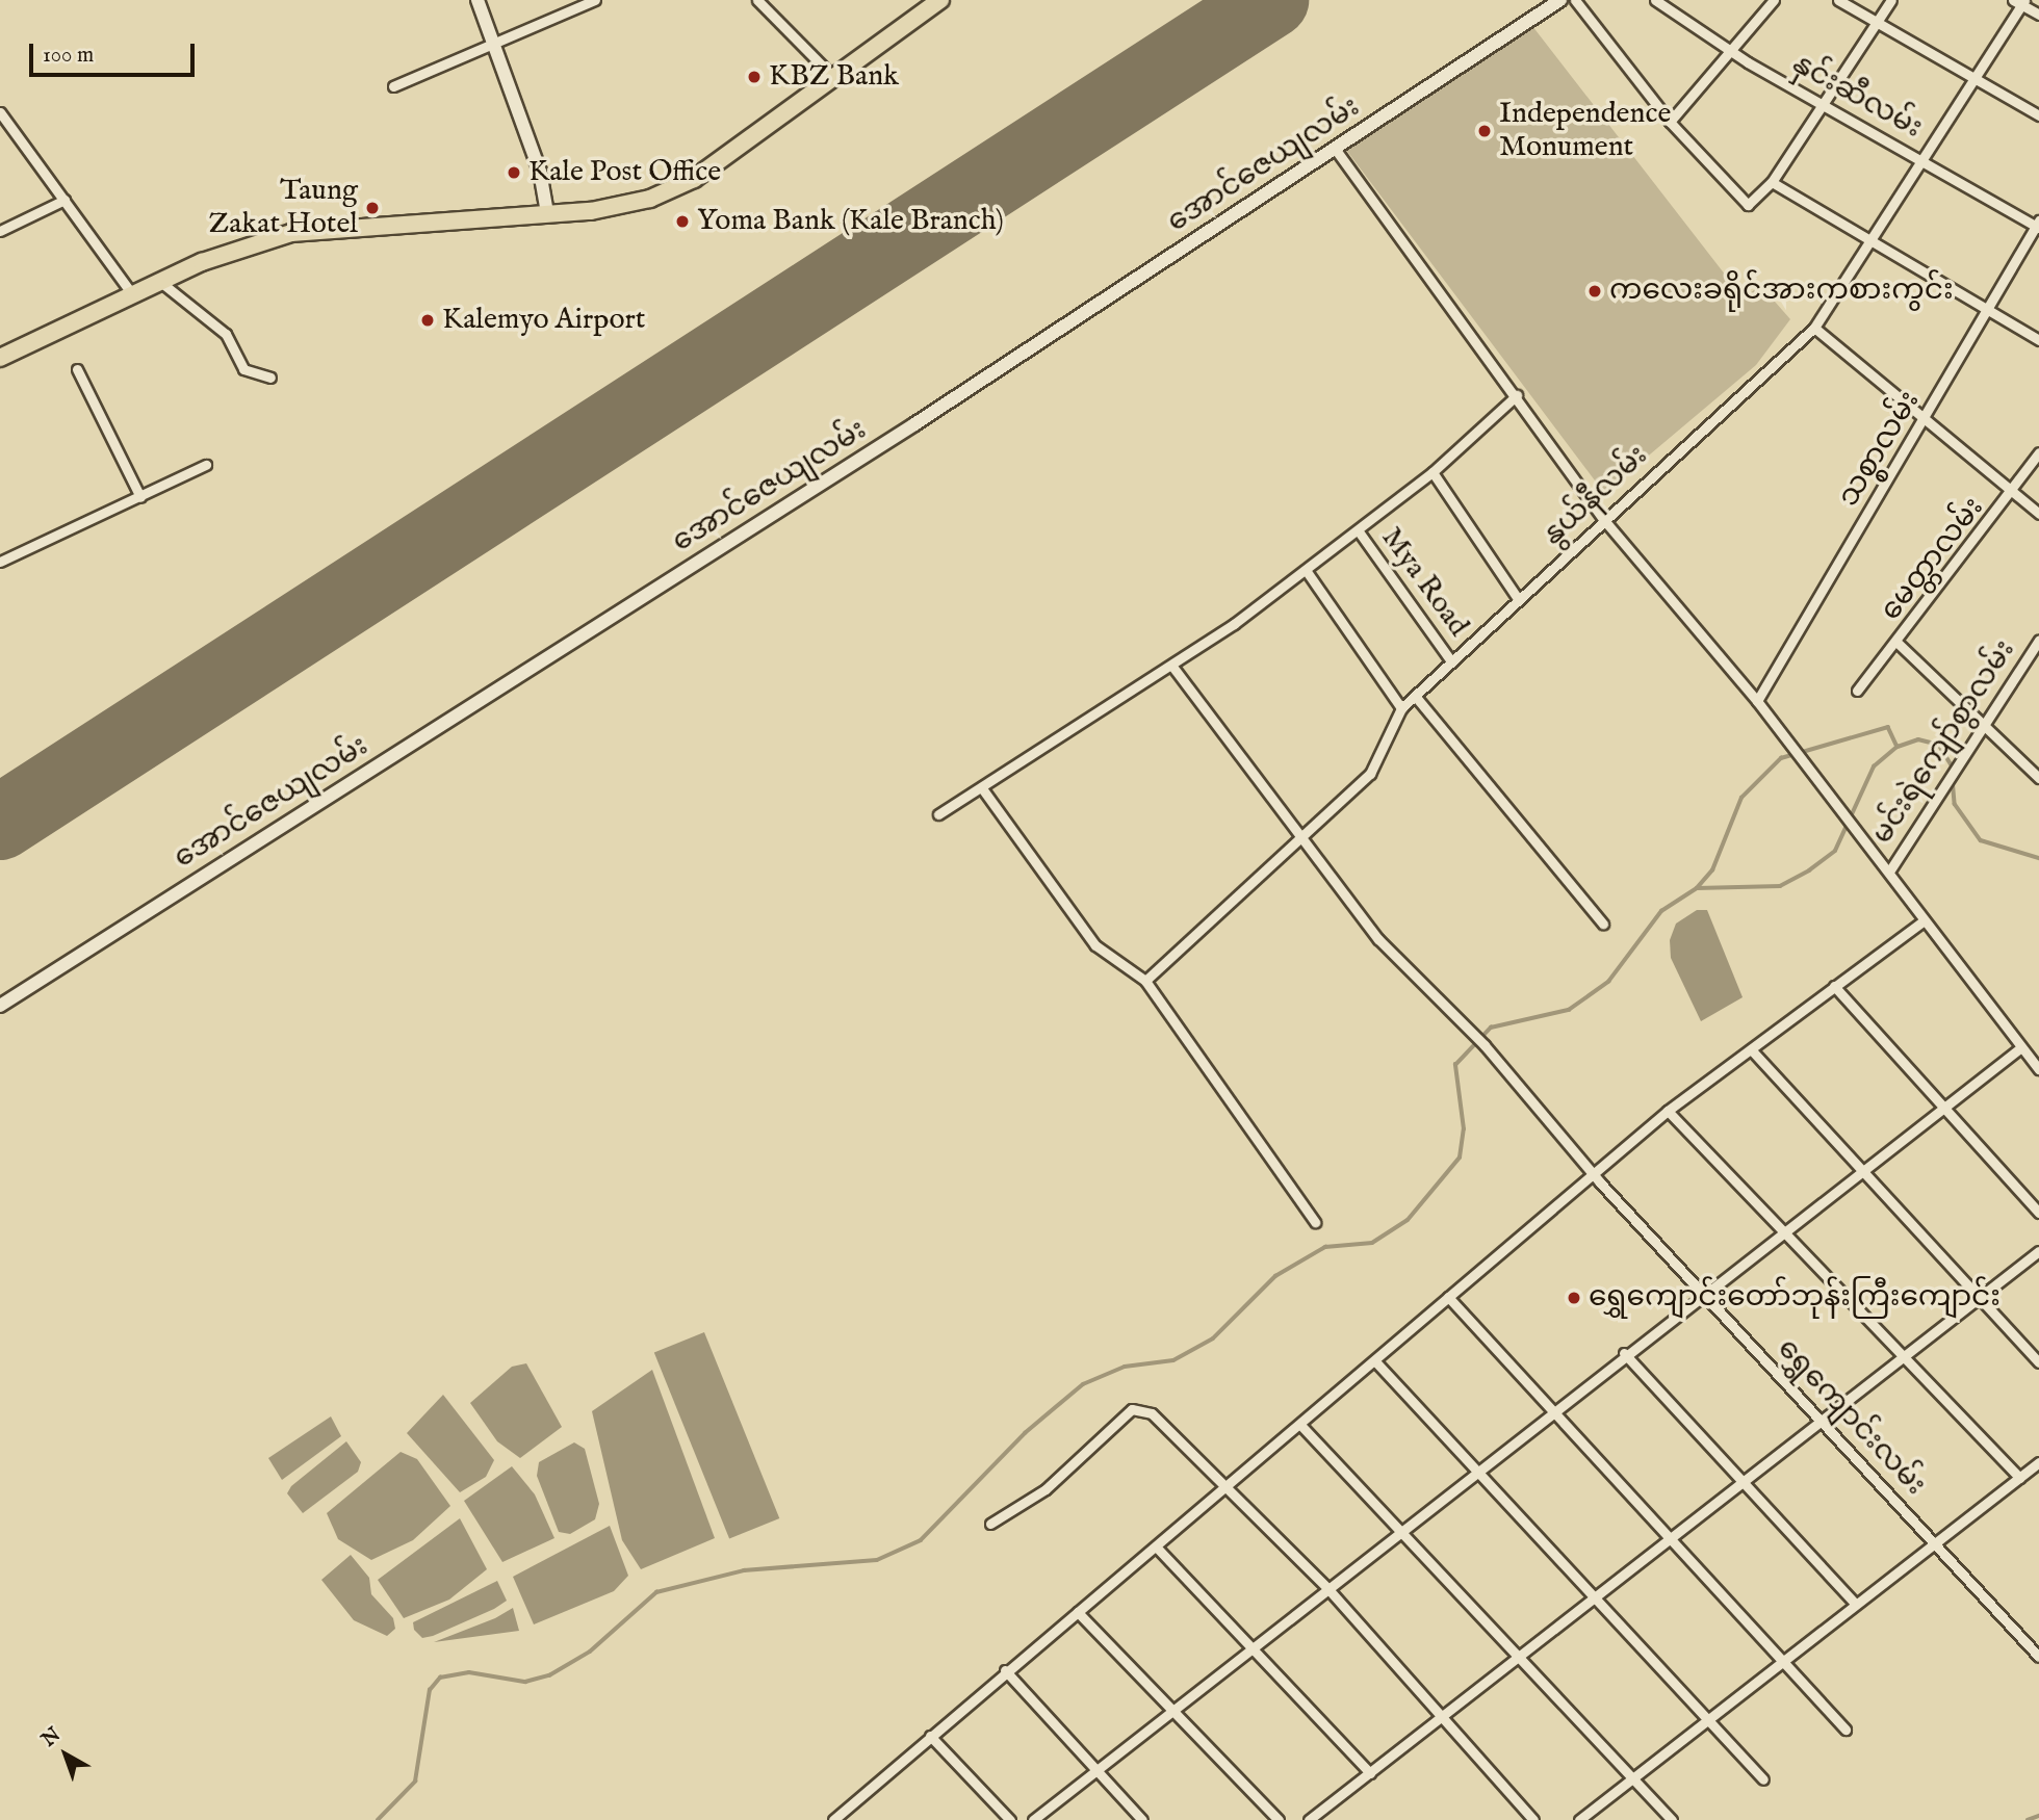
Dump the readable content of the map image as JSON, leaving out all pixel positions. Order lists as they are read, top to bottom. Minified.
{"streets":{"street":["နှင်းဆီလမ်း","အောင်ဇေယျလမ်း","သစ္စာလမ်း","နွယ်နီလမ်း","မေတ္တာလမ်း","Mya Road","မင်းရဲကျော်စွာလမ်း","ရွှေကျောင်းလမ်း"]},"crossings":[["နှင်းဆီလမ်း","သစ္စာလမ်း"],["နှင်းဆီလမ်း","နွယ်နီလမ်း"],["နွယ်နီလမ်း","Mya Road"],["နွယ်နီလမ်း","ရွှေကျောင်းလမ်း"]],"places":["KBZ Bank","Independence Monument","Kale Post Office","Taung Zakat Hotel","Yoma Bank (Kale Branch)","ကလေးခရိုင်အားကစားကွင်း","Kalemyo Airport","ရွှေကျောင်းတော်ဘုန်းကြီးကျောင်း"],"scale_bar":"100 m","north":"top left"}
